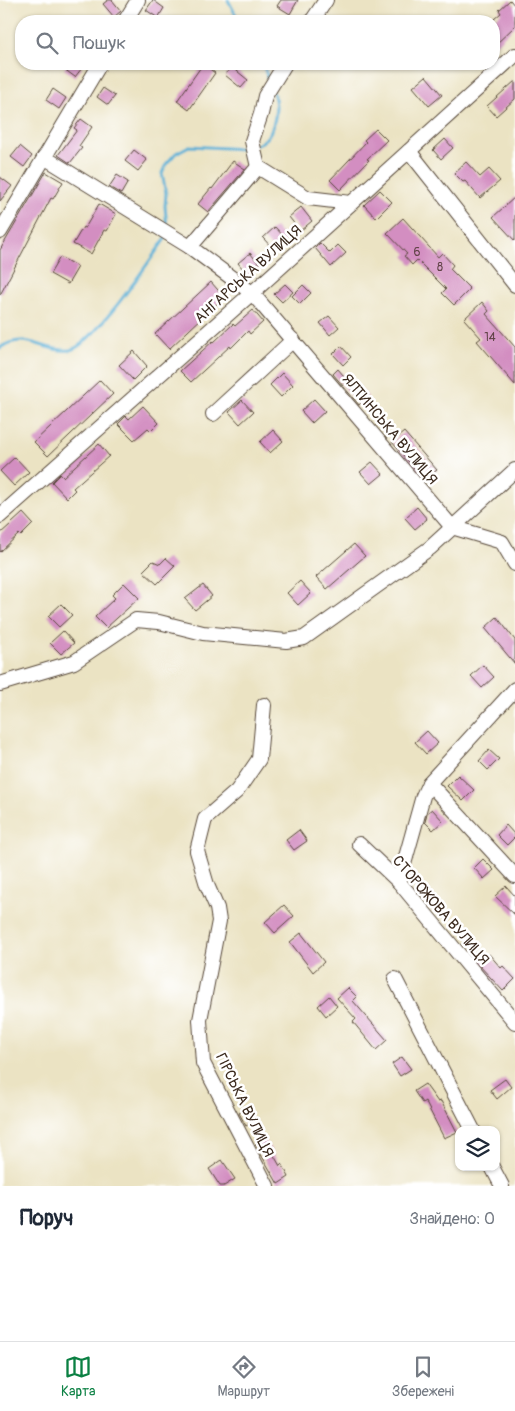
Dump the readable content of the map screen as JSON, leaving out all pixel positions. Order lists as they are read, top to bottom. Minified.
{"streets":{"street":["АНГАРСЬКА ВУЛИЦЯ","ЯЛТИНСЬКА ВУЛИЦЯ","СТОРОЖОВА ВУЛИЦЯ","ГІРСЬКА ВУЛИЦЯ"]},"crossings":[["АНГАРСЬКА ВУЛИЦЯ","ЯЛТИНСЬКА ВУЛИЦЯ"]],"house_numbers":["6","8","14"],"page":{"search":"Пошук","heading":["Поруч","Знайдено: 0"],"nav":["Карта","Маршрут","Збережені"]}}
